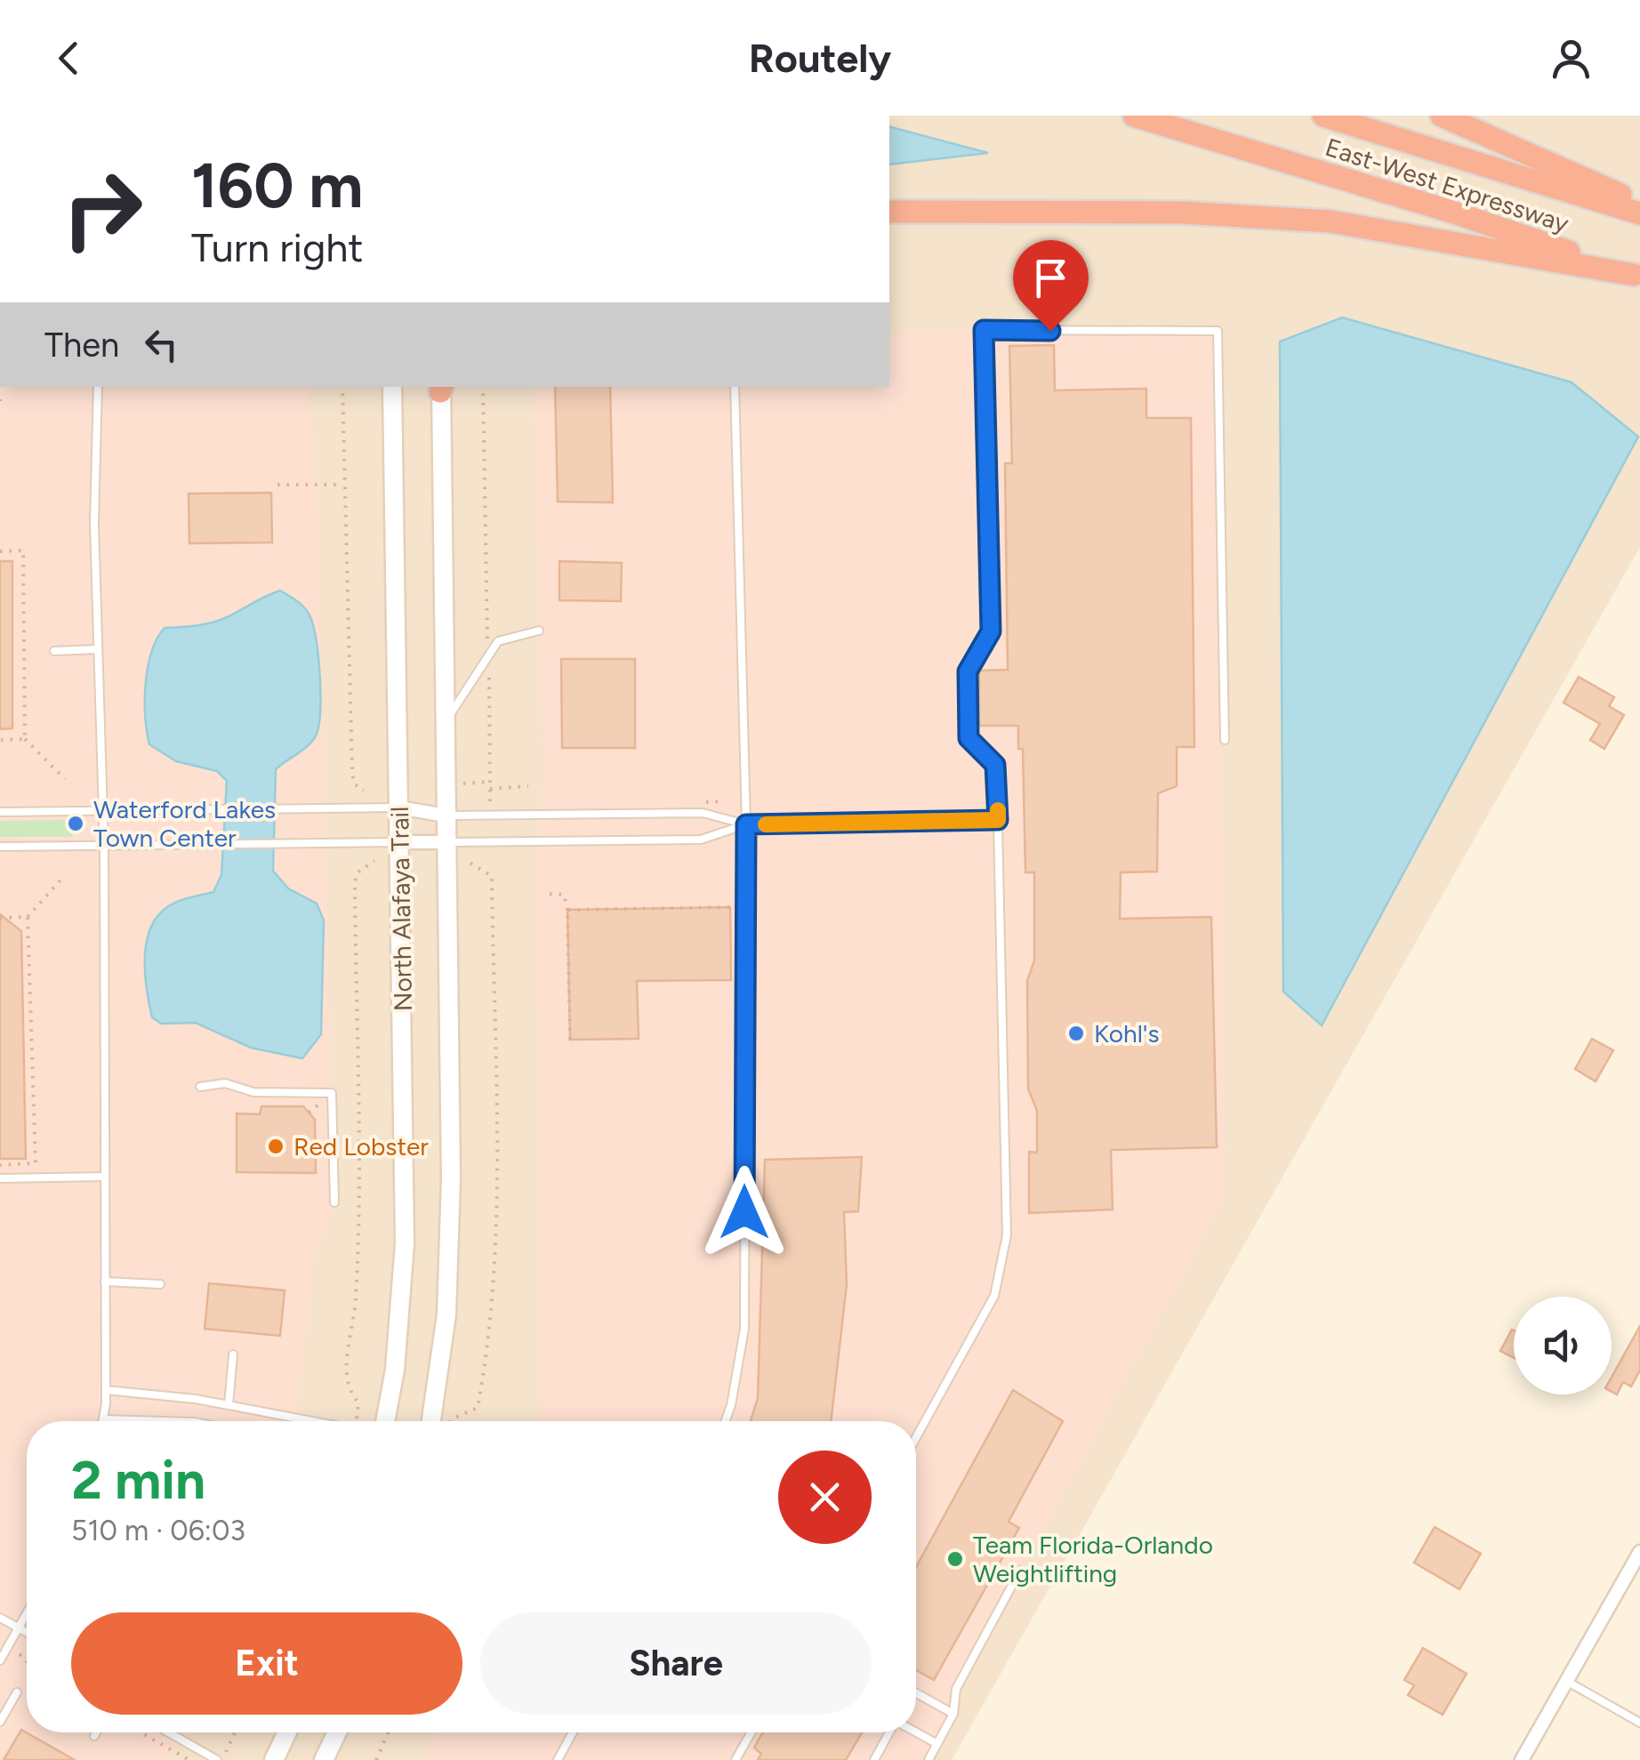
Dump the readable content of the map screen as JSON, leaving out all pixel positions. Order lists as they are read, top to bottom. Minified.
{"streets":{"highway":["East-West Expressway"],"main road":["North Alafaya Trail"]},"places":["Waterford Lakes Town Center","Kohl's","Red Lobster","Team Florida-Orlando Weightlifting"],"page":{"header":"Routely","turn":["160 m","Turn right"],"then":"Then","heading":["2 min","510 m · 06:03"],"buttons":["Exit","Share"]}}
